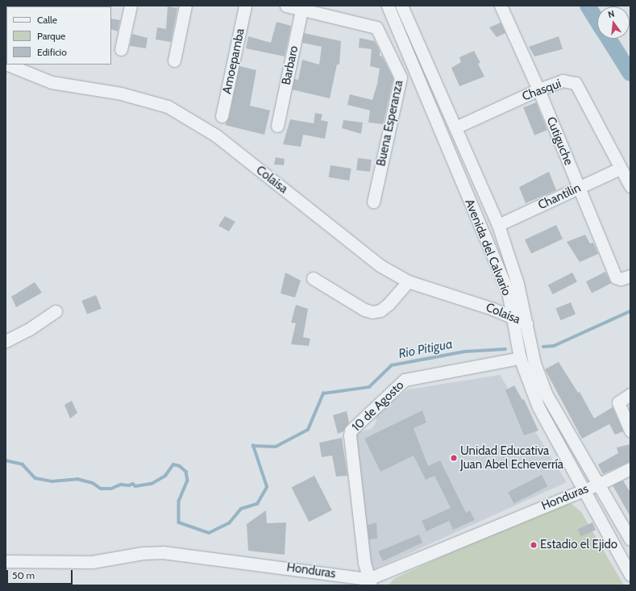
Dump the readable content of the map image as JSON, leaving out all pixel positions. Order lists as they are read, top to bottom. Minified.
{"streets":{"street":["Amoepamba","Barbaro","Chasqui","Buena Esperanza","Cutiguche","Colaisa","Chantilin","Avenida del Calvario","10 de Agosto","Honduras"]},"crossings":[["Chasqui","Cutiguche"],["Chasqui","Chantilin"],["Chasqui","Avenida del Calvario"],["Cutiguche","Chantilin"],["Colaisa","Avenida del Calvario"],["Chantilin","Avenida del Calvario"],["Avenida del Calvario","10 de Agosto"],["Avenida del Calvario","Honduras"],["10 de Agosto","Honduras"]],"water":["Rio Pitigua"],"places":["Unidad Educativa Juan Abel Echeverría","Estadio el Ejido"],"legend":["Calle","Parque","Edificio"],"scale_bar":"50 m","north":"top"}
